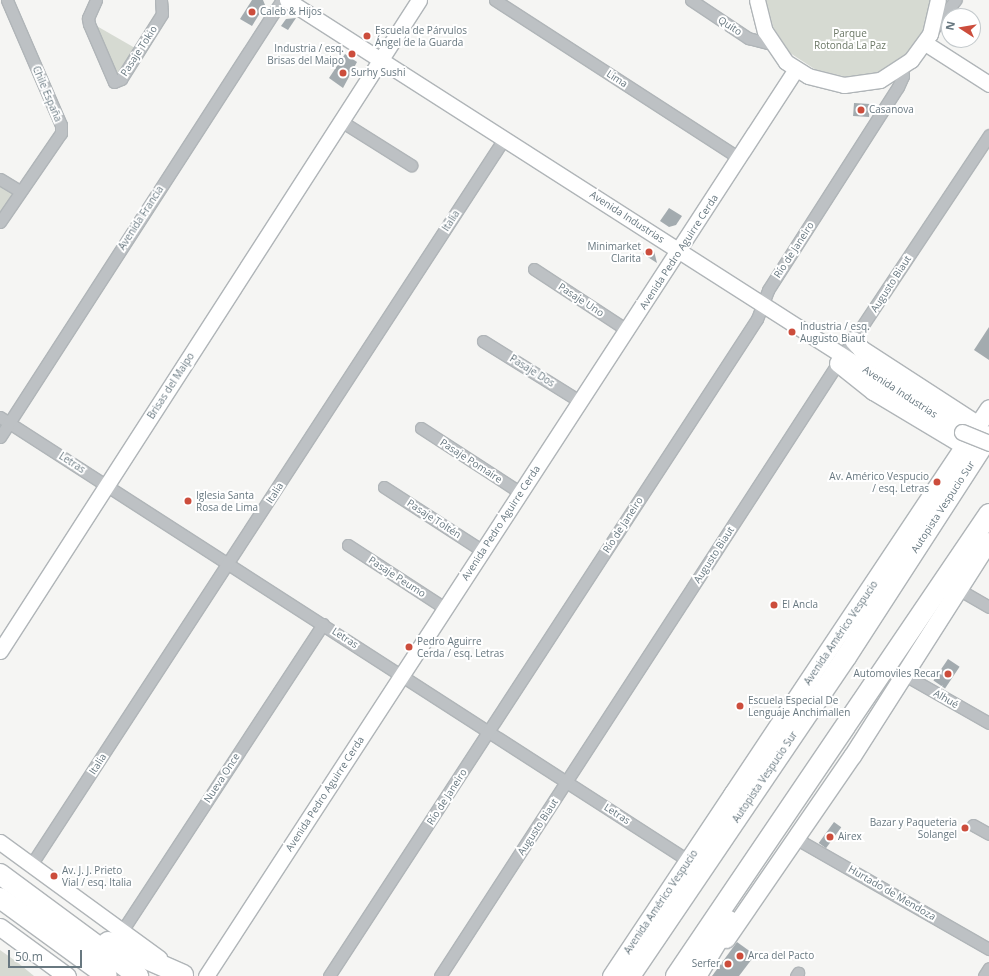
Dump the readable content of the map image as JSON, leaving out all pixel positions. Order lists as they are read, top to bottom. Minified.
{"streets":{"highway":["Autopista Vespucio Sur"],"main road":["Avenida Américo Vespucio"],"street":["Quito","Pasaje Tokio","Lima","Chile España","Avenida Industrias","Avenida Francia","Italia","Río de Janeiro","Avenida Pedro Aguirre Cerda","Augusto Biaut","Pasaje Uno","Pasaje Dos","Brisas del Maipo","Pasaje Pomaire","Letras","Pasaje Toltén","Pasaje Peumo","Alhué","Nueva Once","Hurtado de Mendoza"]},"crossings":[["Lima","Avenida Pedro Aguirre Cerda"],["Avenida Industrias","Italia"],["Avenida Industrias","Río de Janeiro"],["Avenida Industrias","Avenida Pedro Aguirre Cerda"],["Avenida Industrias","Augusto Biaut"],["Avenida Industrias","Brisas del Maipo"],["Avenida Francia","Letras"],["Italia","Letras"],["Río de Janeiro","Letras"],["Avenida Pedro Aguirre Cerda","Pasaje Uno"],["Avenida Pedro Aguirre Cerda","Pasaje Dos"],["Avenida Pedro Aguirre Cerda","Pasaje Pomaire"],["Avenida Pedro Aguirre Cerda","Letras"],["Avenida Pedro Aguirre Cerda","Pasaje Toltén"],["Avenida Pedro Aguirre Cerda","Pasaje Peumo"],["Augusto Biaut","Letras"],["Brisas del Maipo","Letras"],["Letras","Avenida Américo Vespucio"],["Letras","Nueva Once"],["Autopista Vespucio Sur","Avenida Américo Vespucio"]],"parks":["Parque Rotonda La Paz"],"places":["Caleb & Hijos","Escuela de Párvulos Ángel de la Guarda","Industria / esq. Brisas del Maipo","Surhy Sushi","Casanova","Minimarket Clarita","Industria / esq. Augusto Biaut","Av. Américo Vespucio / esq. Letras","Iglesia Santa Rosa de Lima","El Ancla","Pedro Aguirre Cerda / esq. Letras","Automoviles Recar","Escuela Especial De Lenguaje Anchimallen","Bazar y Paqueteria Solangel","Airex","Av. J. J. Prieto Vial / esq. Italia","Arca del Pacto","Serfer"],"scale_bar":"50 m","north":"left"}
